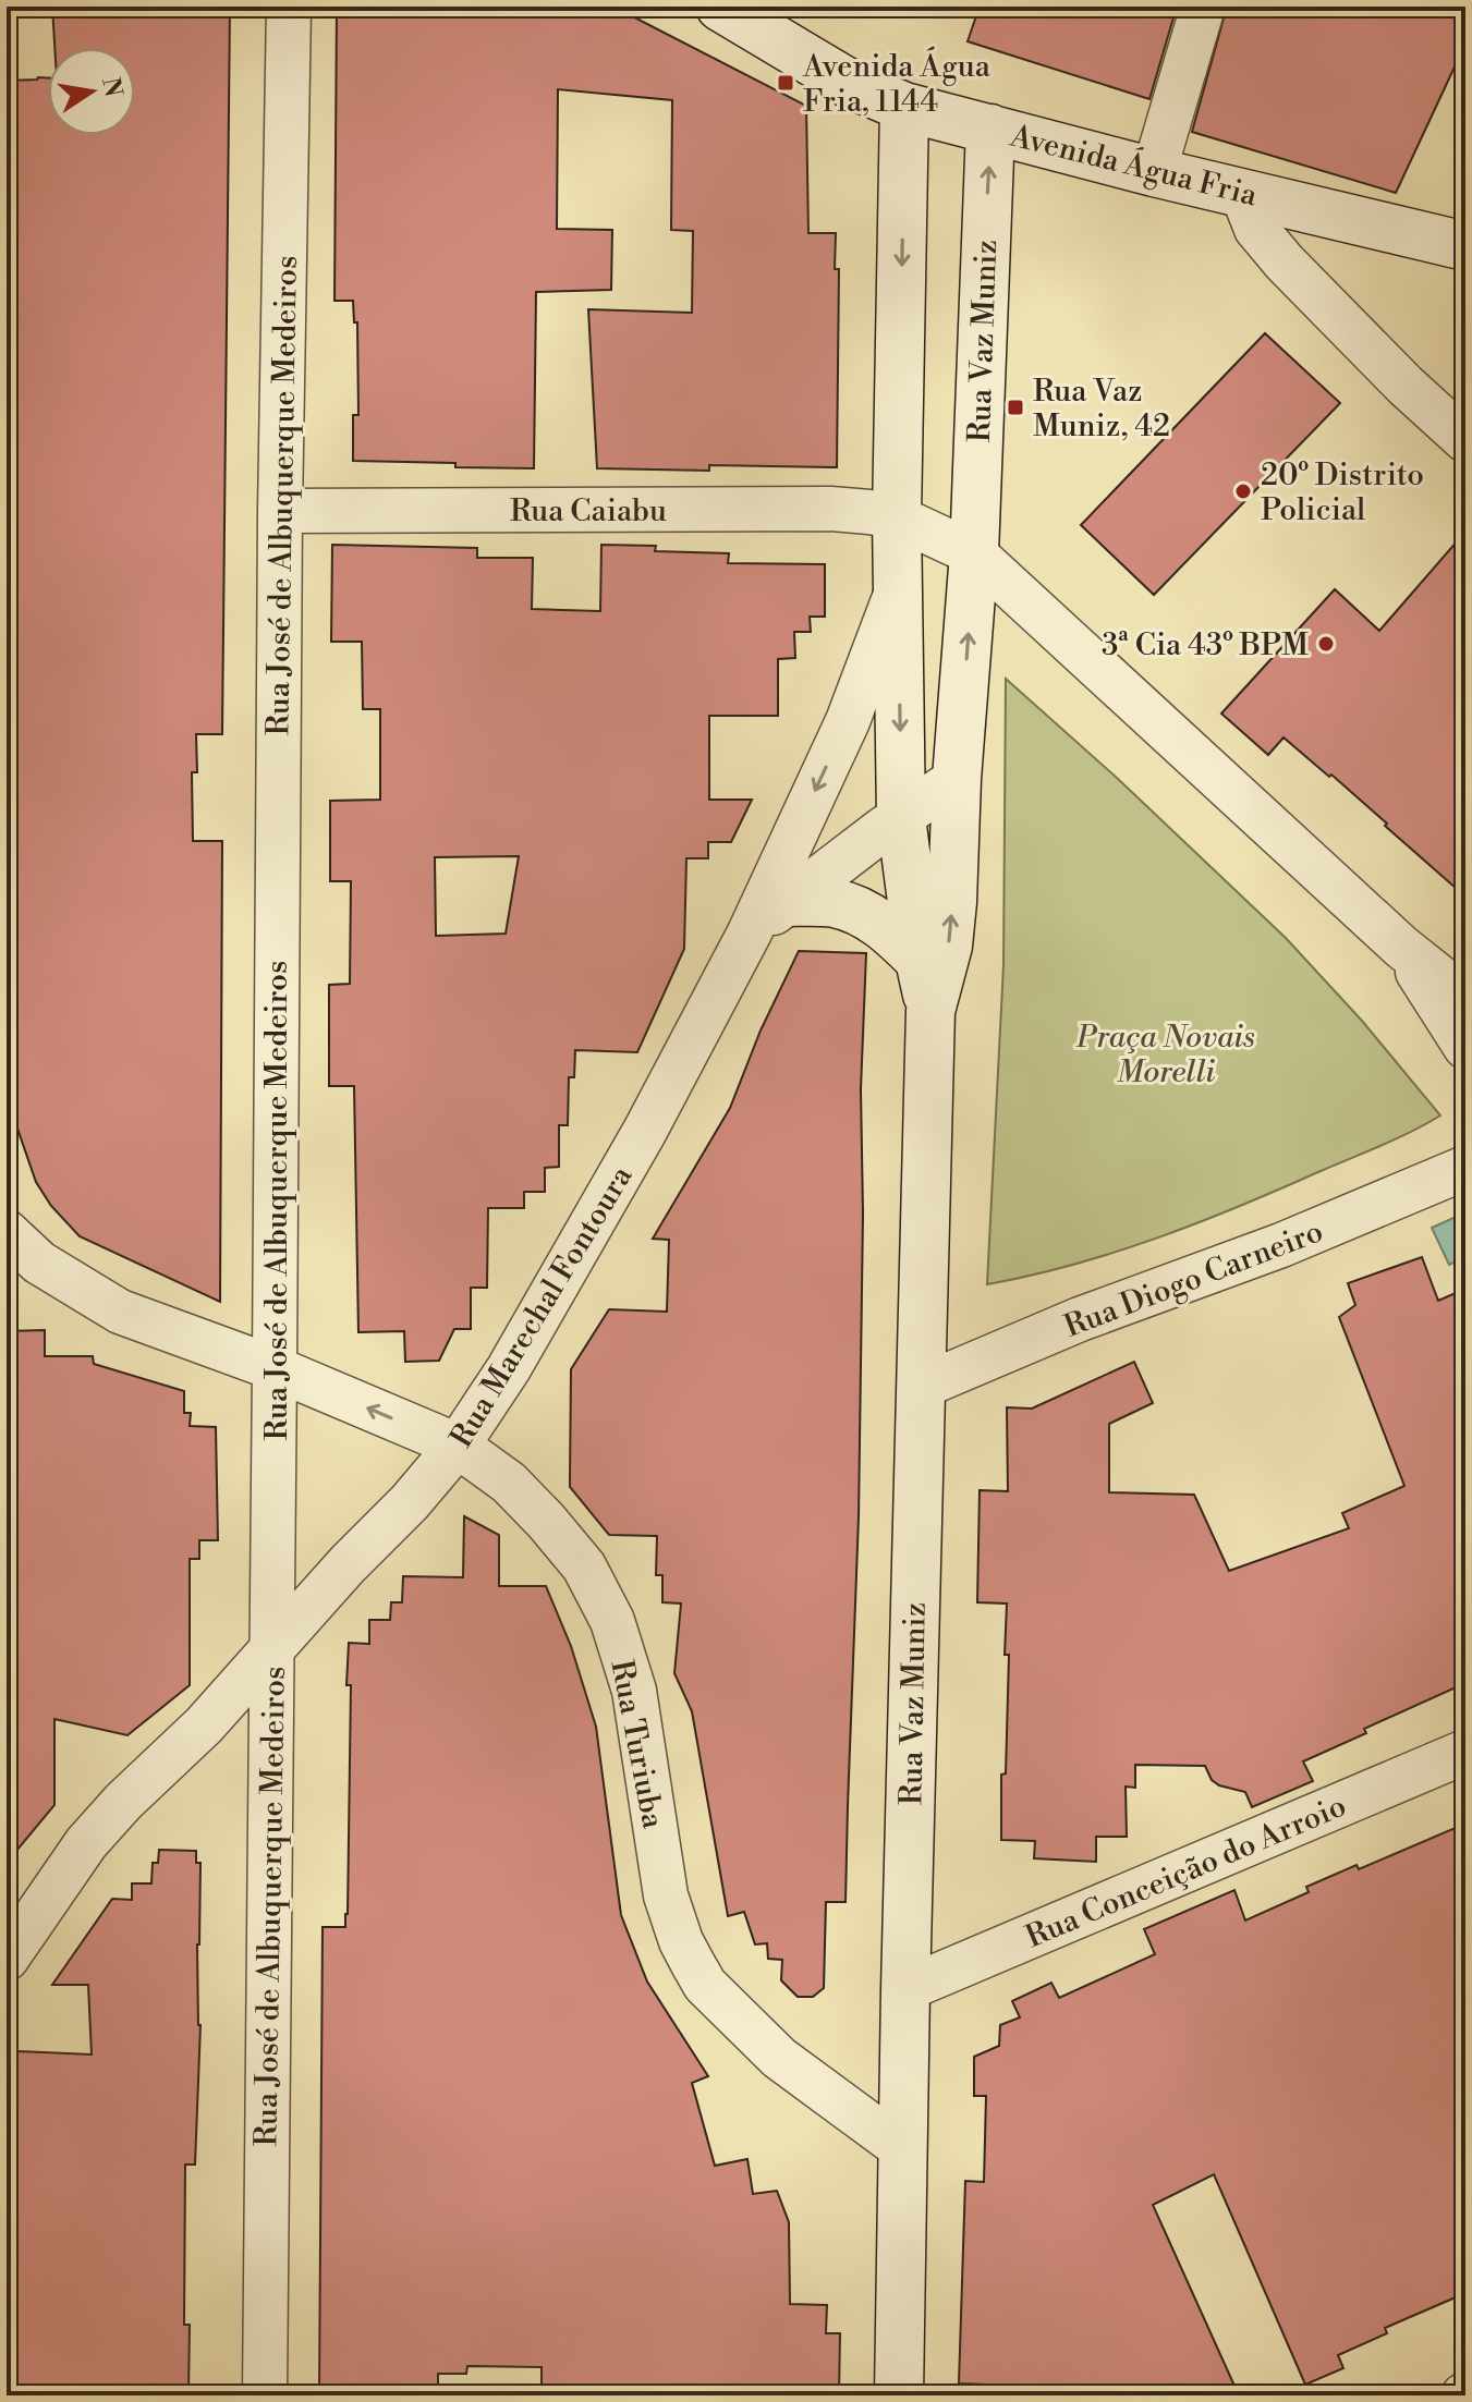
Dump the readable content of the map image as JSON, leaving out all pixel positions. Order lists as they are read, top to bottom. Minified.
{"streets":{"street":["Avenida Água Fria","Rua Vaz Muniz","Rua José de Albuquerque Medeiros","Rua Caiabu","Rua Diogo Carneiro","Rua Marechal Fontoura","Rua Turiuba","Rua Conceição do Arroio"]},"crossings":[["Avenida Água Fria","Rua Vaz Muniz"],["Rua Vaz Muniz","Rua Caiabu"],["Rua Vaz Muniz","Rua Diogo Carneiro"],["Rua Vaz Muniz","Rua Marechal Fontoura"],["Rua Vaz Muniz","Rua Turiuba"],["Rua Vaz Muniz","Rua Conceição do Arroio"],["Rua José de Albuquerque Medeiros","Rua Caiabu"],["Rua José de Albuquerque Medeiros","Rua Marechal Fontoura"],["Rua José de Albuquerque Medeiros","Rua Turiuba"],["Rua Marechal Fontoura","Rua Turiuba"]],"parks":["Praça Novais Morelli"],"places":{"transit":["Avenida Água Fria, 1144","Rua Vaz Muniz, 42"],"other":["20º Distrito Policial","3ª Cia 43º BPM"]},"north":"right"}
